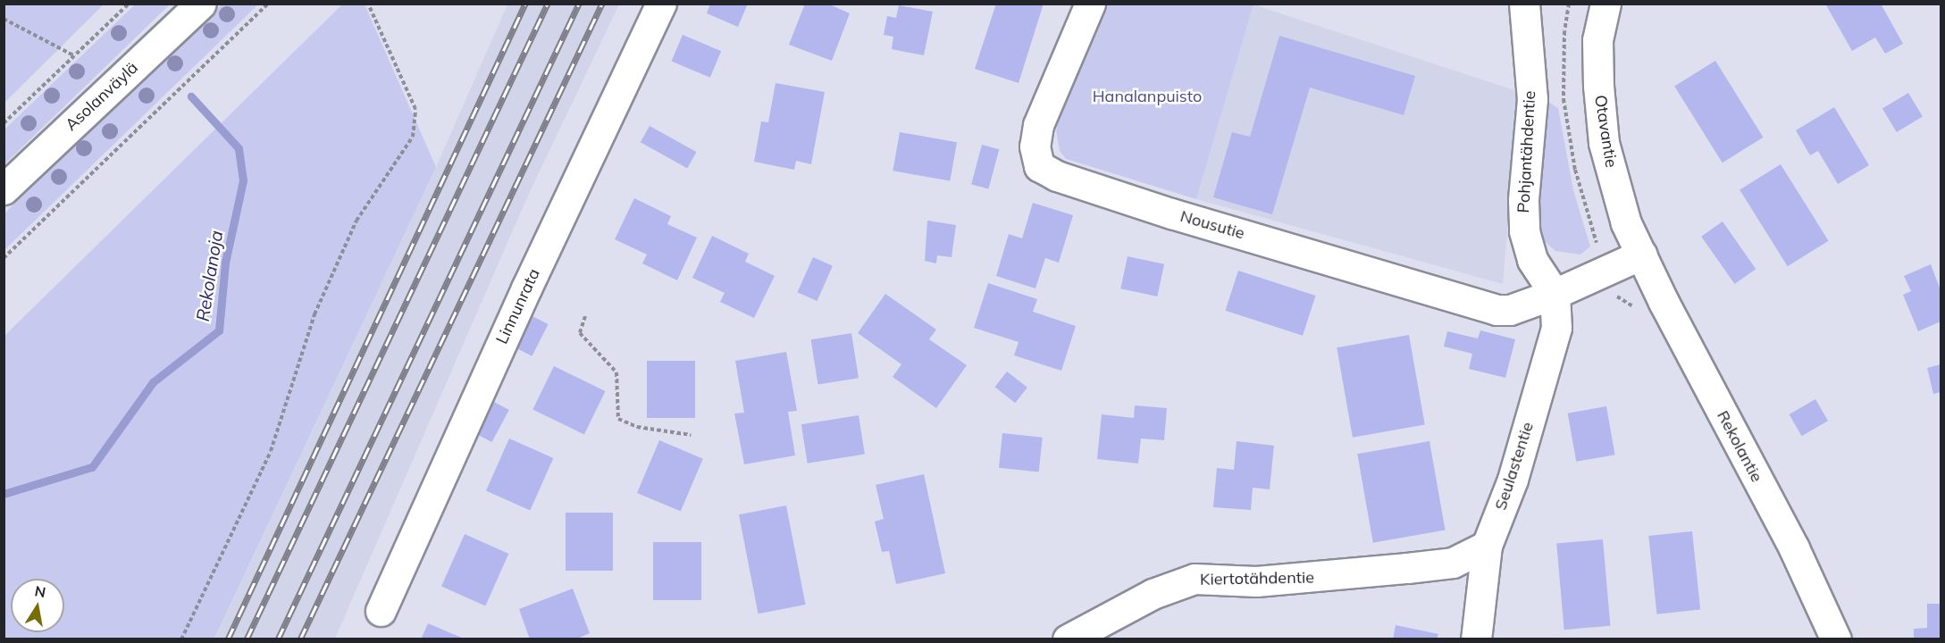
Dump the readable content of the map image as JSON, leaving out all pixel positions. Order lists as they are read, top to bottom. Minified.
{"streets":{"street":["Asolanväylä","Otavantie","Pohjantähdentie","Nousutie","Linnunrata","Rekolantie","Seulastentie","Kiertotähdentie"]},"crossings":[["Otavantie","Rekolantie"],["Pohjantähdentie","Nousutie"],["Pohjantähdentie","Seulastentie"],["Nousutie","Seulastentie"],["Seulastentie","Kiertotähdentie"]],"water":["Rekolanoja"],"parks":["Hanalanpuisto"],"north":"top"}
